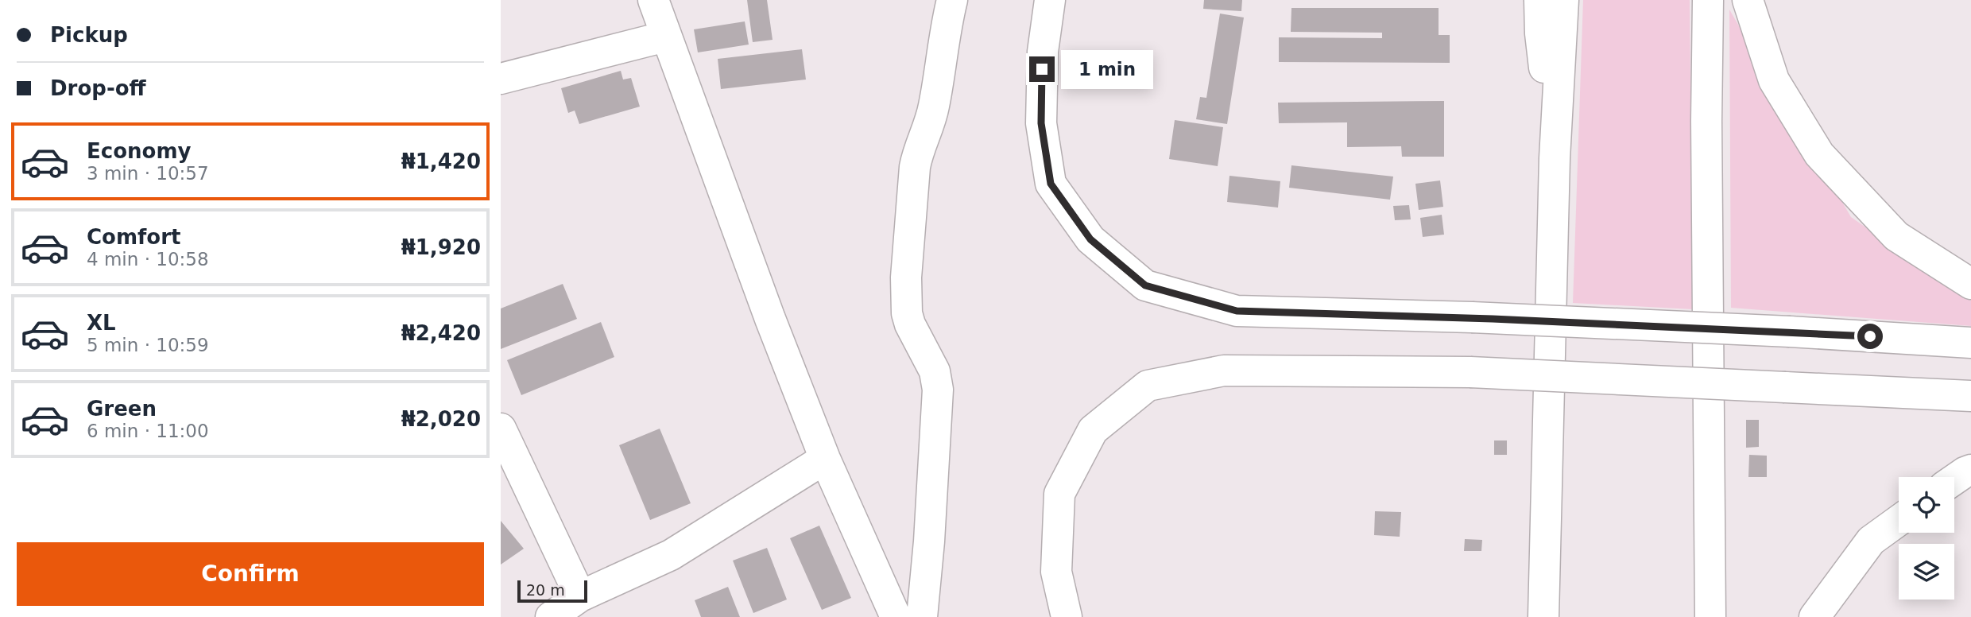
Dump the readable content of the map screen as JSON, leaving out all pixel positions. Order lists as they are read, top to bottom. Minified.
{"scale_bar":"20 m","page":{"banner":["Pickup","Drop-off"],"bubble":"1 min","list":[{"name":"Economy","note":"3 min · 10:57","value":"₦1,420"},{"name":"Comfort","note":"4 min · 10:58","value":"₦1,920"},{"name":"XL","note":"5 min · 10:59","value":"₦2,420"},{"name":"Green","note":"6 min · 11:00","value":"₦2,020"}],"buttons":"Confirm","scale":"20 m"}}
